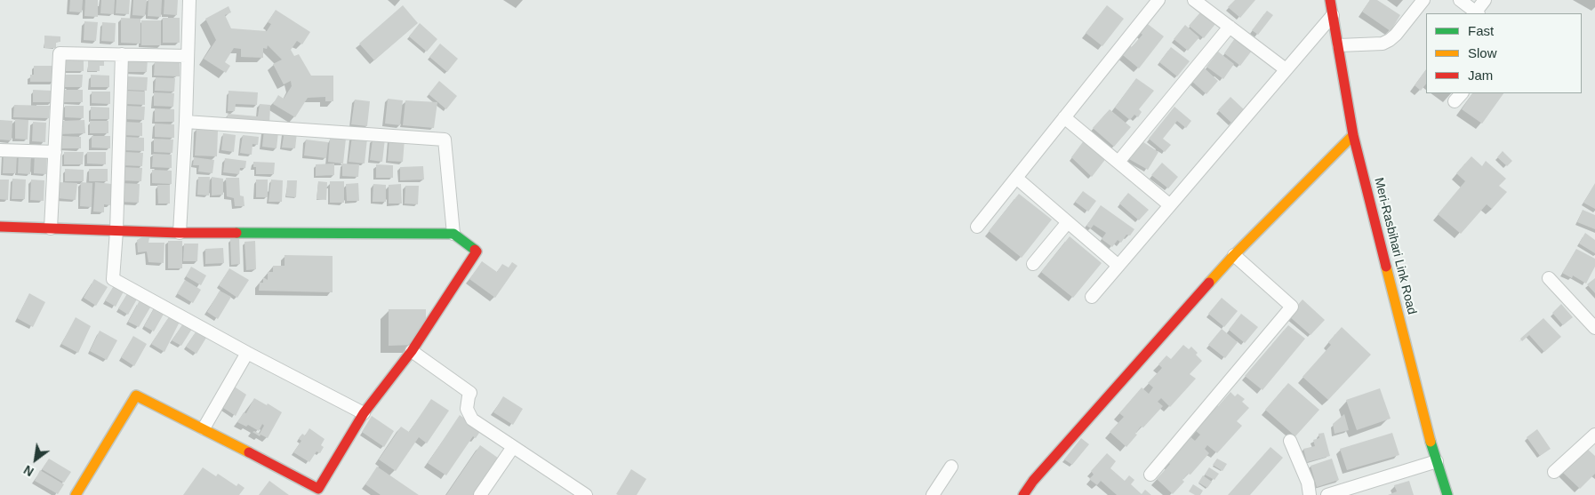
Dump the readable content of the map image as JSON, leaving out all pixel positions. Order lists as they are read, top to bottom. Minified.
{"streets":{"street":["Meri-Rasbihari Link Road"]},"legend":["Fast","Slow","Jam"],"north":"bottom left"}
